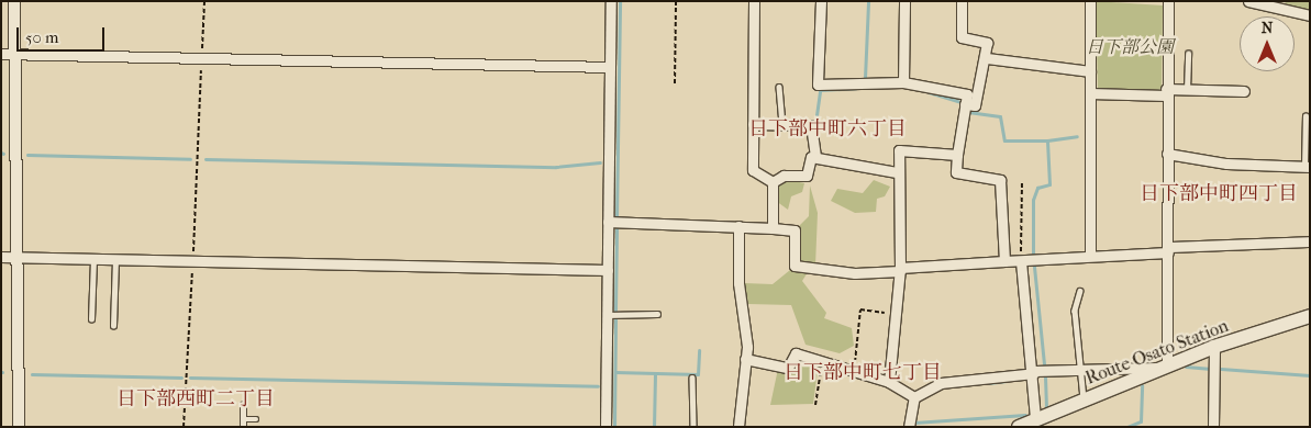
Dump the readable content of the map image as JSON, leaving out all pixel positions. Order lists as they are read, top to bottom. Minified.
{"streets":{"main road":["Route Osato Station"]},"districts":["日下部中町六丁目","日下部中町四丁目","日下部中町七丁目","日下部西町二丁目"],"parks":["日下部公園"],"scale_bar":"50 m","north":"top"}
